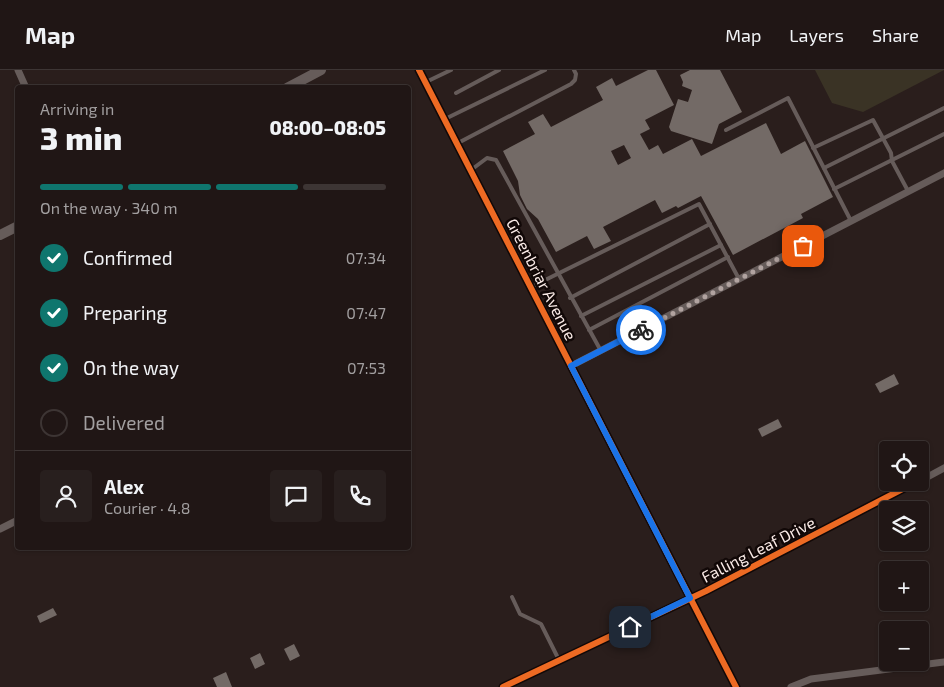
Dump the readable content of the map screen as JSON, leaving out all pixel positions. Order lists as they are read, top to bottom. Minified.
{"streets":{"street":["Greenbriar Avenue","Falling Leaf Drive"]},"crossings":[["Greenbriar Avenue","Falling Leaf Drive"]],"page":{"header":"Map","nav":["Map","Layers","Share"],"heading":["3 min","Arriving in","08:00–08:05"],"panel":["Alex","Courier · 4.8"],"bar":"On the way · 340 m","list":[["Confirmed","07:34"],["Preparing","07:47"],["On the way","07:53"],"Delivered"],"map_buttons":["+","−"]}}
